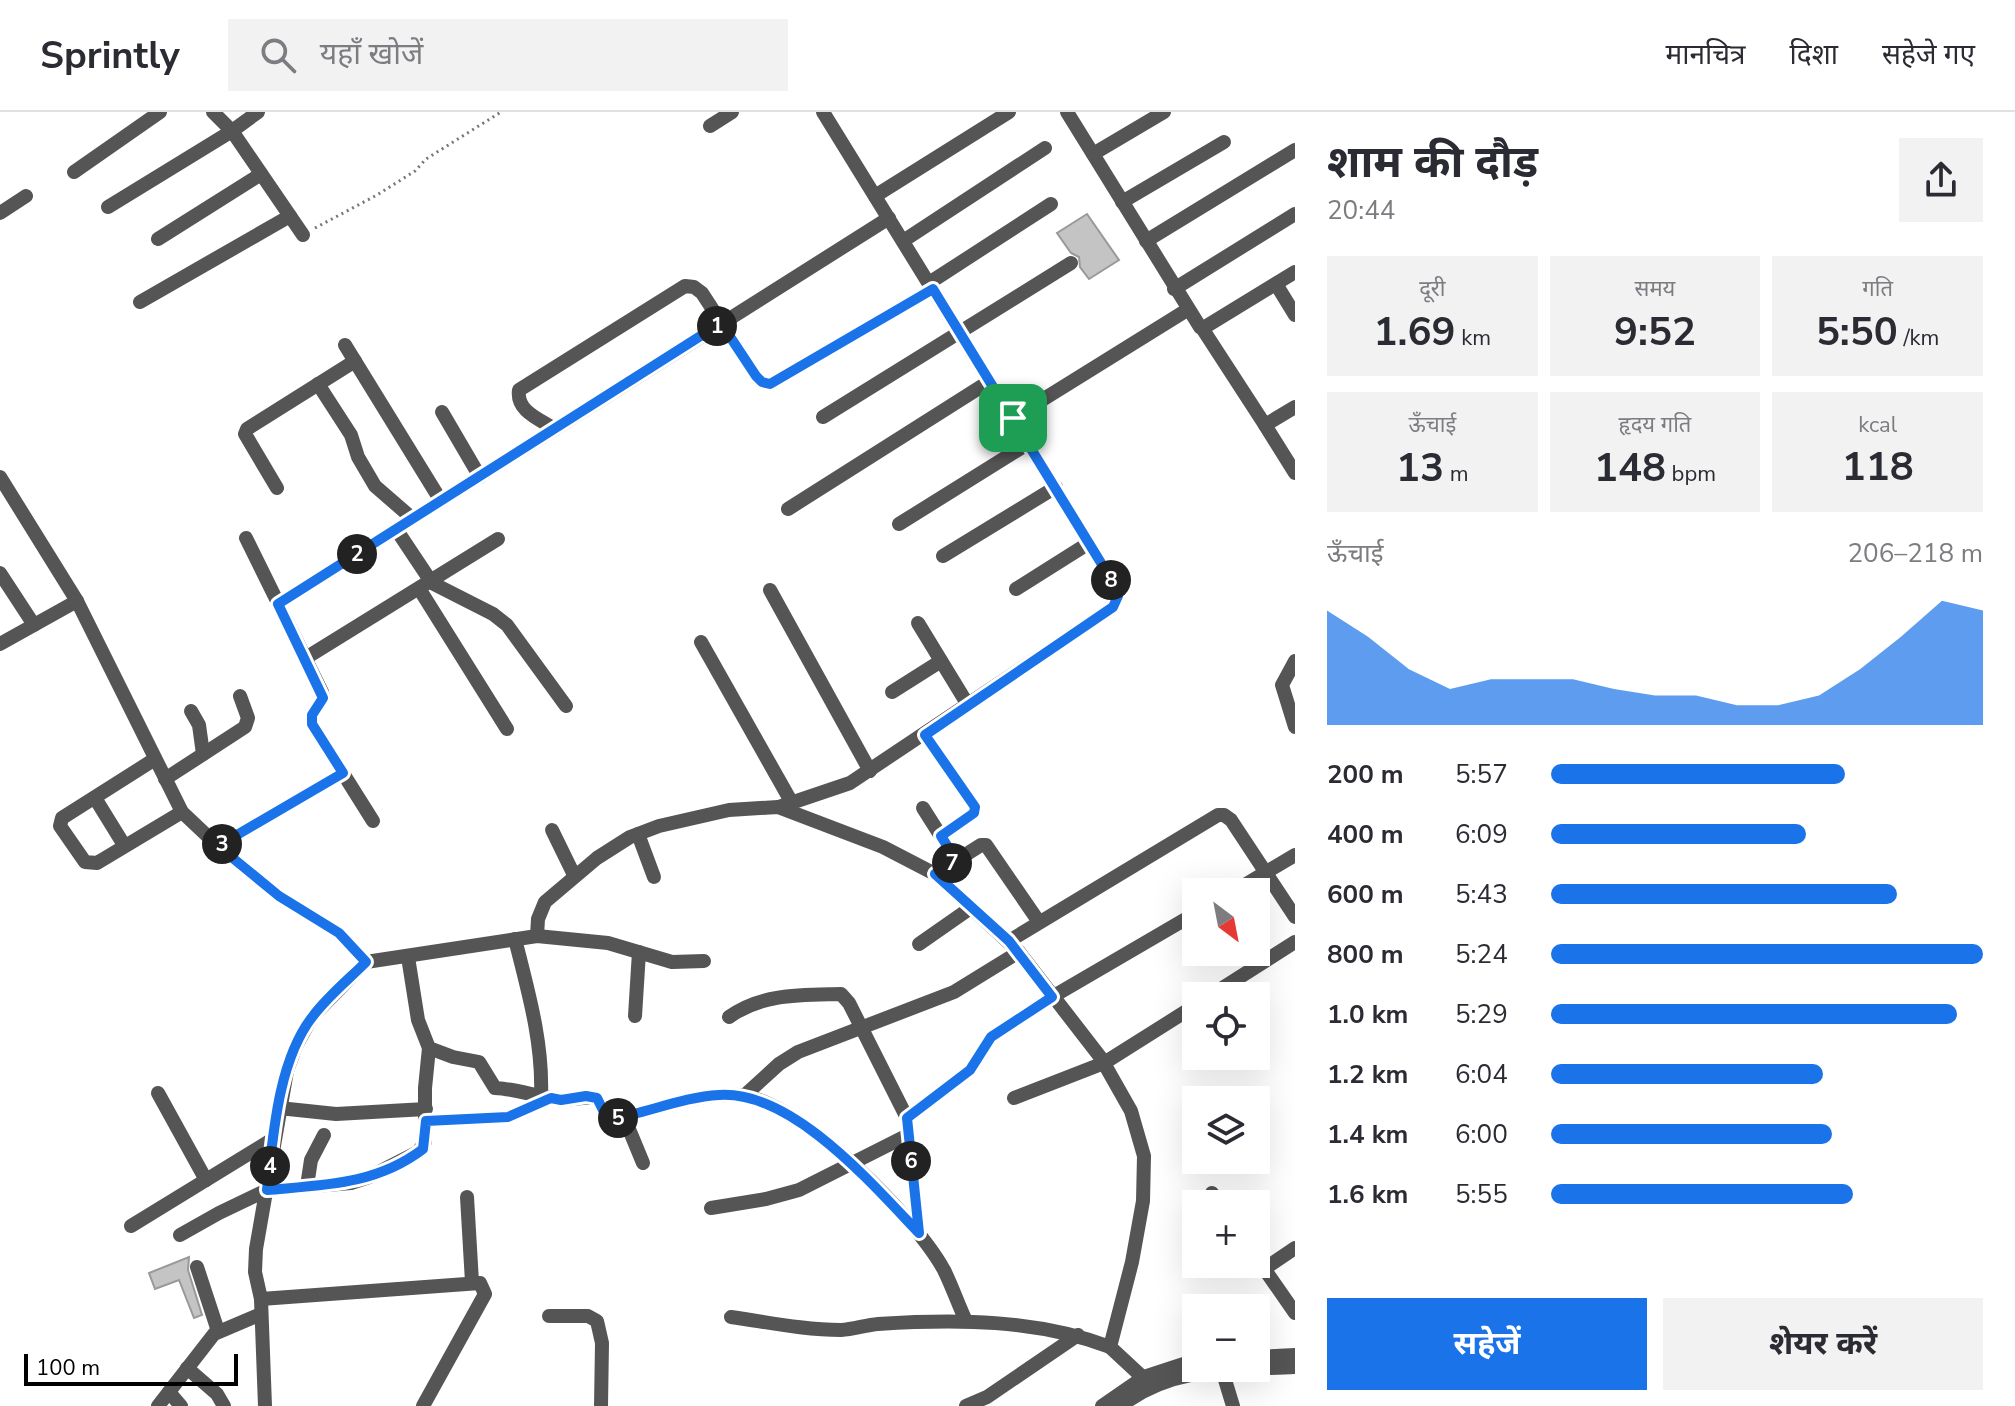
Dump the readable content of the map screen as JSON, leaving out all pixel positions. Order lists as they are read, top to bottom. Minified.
{"scale_bar":"100 m","north":"bottom right","page":{"header":"Sprintly","search":"यहाँ खोजें","nav":["मानचित्र","दिशा","सहेजे गए"],"heading":["शाम की दौड़","20:44"],"stats":[["दूरी","1.69 km"],["समय","9:52"],["गति","5:50 /km"],["ऊँचाई","13 m"],["हृदय गति","148 bpm"],["kcal","118"]],"pins":["1","2","8","3","7","5","6","4"],"chart":["ऊँचाई","206–218 m"],"list":[{"name":"200 m","note":"5:57"},{"name":"400 m","note":"6:09"},{"name":"600 m","note":"5:43"},{"name":"800 m","note":"5:24"},{"name":"1.0 km","note":"5:29"},{"name":"1.2 km","note":"6:04"},{"name":"1.4 km","note":"6:00"},{"name":"1.6 km","note":"5:55"}],"map_buttons":["+","−"],"buttons":["सहेजें","शेयर करें"],"scale":"100 m"}}
